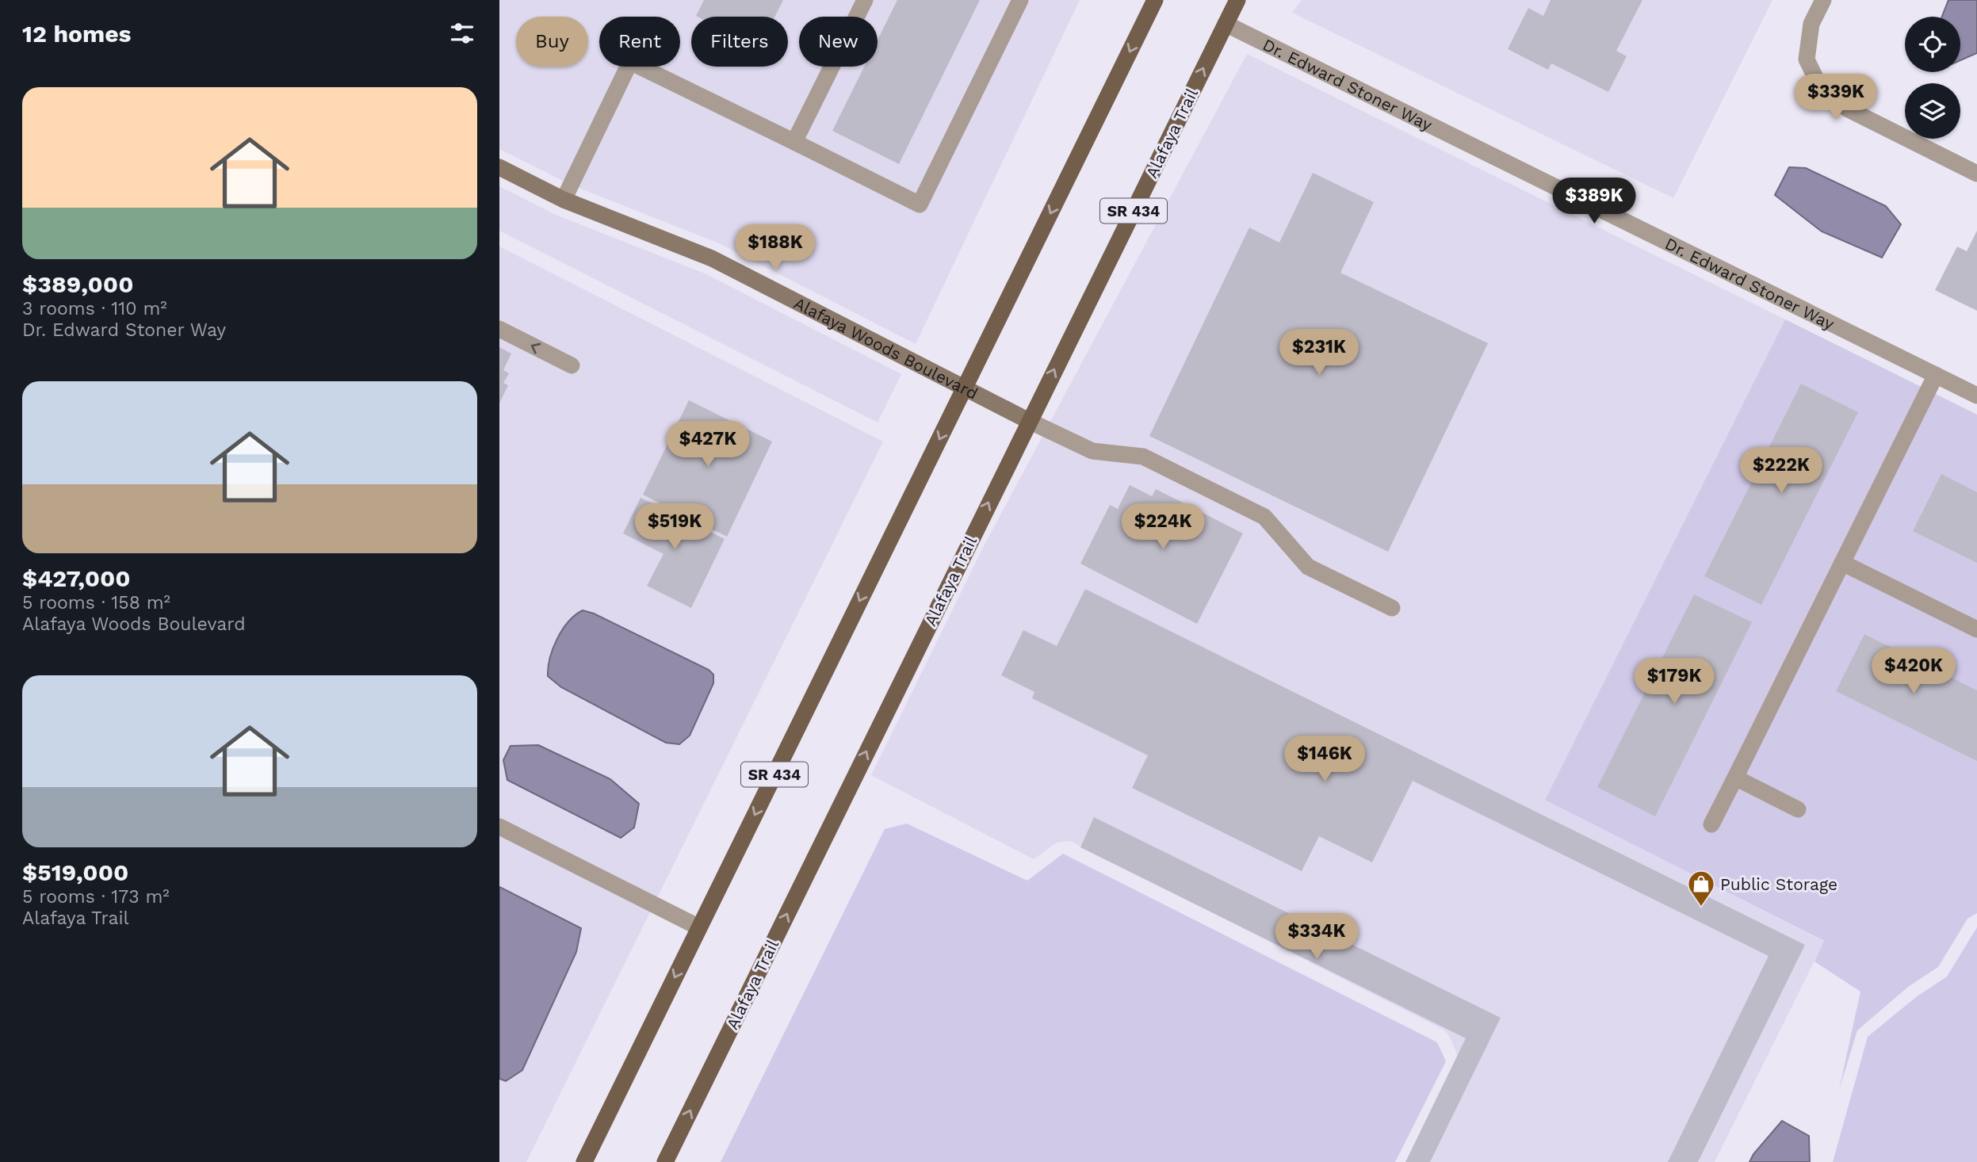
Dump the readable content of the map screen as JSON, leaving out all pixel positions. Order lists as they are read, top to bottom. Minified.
{"streets":{"main road":["Alafaya Trail","SR 434"],"street":["Dr. Edward Stoner Way","Alafaya Woods Boulevard"]},"crossings":[["Dr. Edward Stoner Way","Alafaya Trail"],["Alafaya Trail","Alafaya Woods Boulevard"],["SR 434","Alafaya Woods Boulevard"]],"places":{"shop":["Public Storage"]},"page":{"heading":"12 homes","chip":["Buy","Rent","Filters","New"],"list":[{"name":"$389,000","note":"3 rooms · 110 m² · Dr. Edward Stoner Way"},{"name":"$427,000","note":"5 rooms · 158 m² · Alafaya Woods Boulevard"},{"name":"$519,000","note":"5 rooms · 173 m² · Alafaya Trail"}],"price":["$339K","$389K","$188K","$231K","$427K","$222K","$519K","$224K","$420K","$179K","$146K","$334K"]}}
